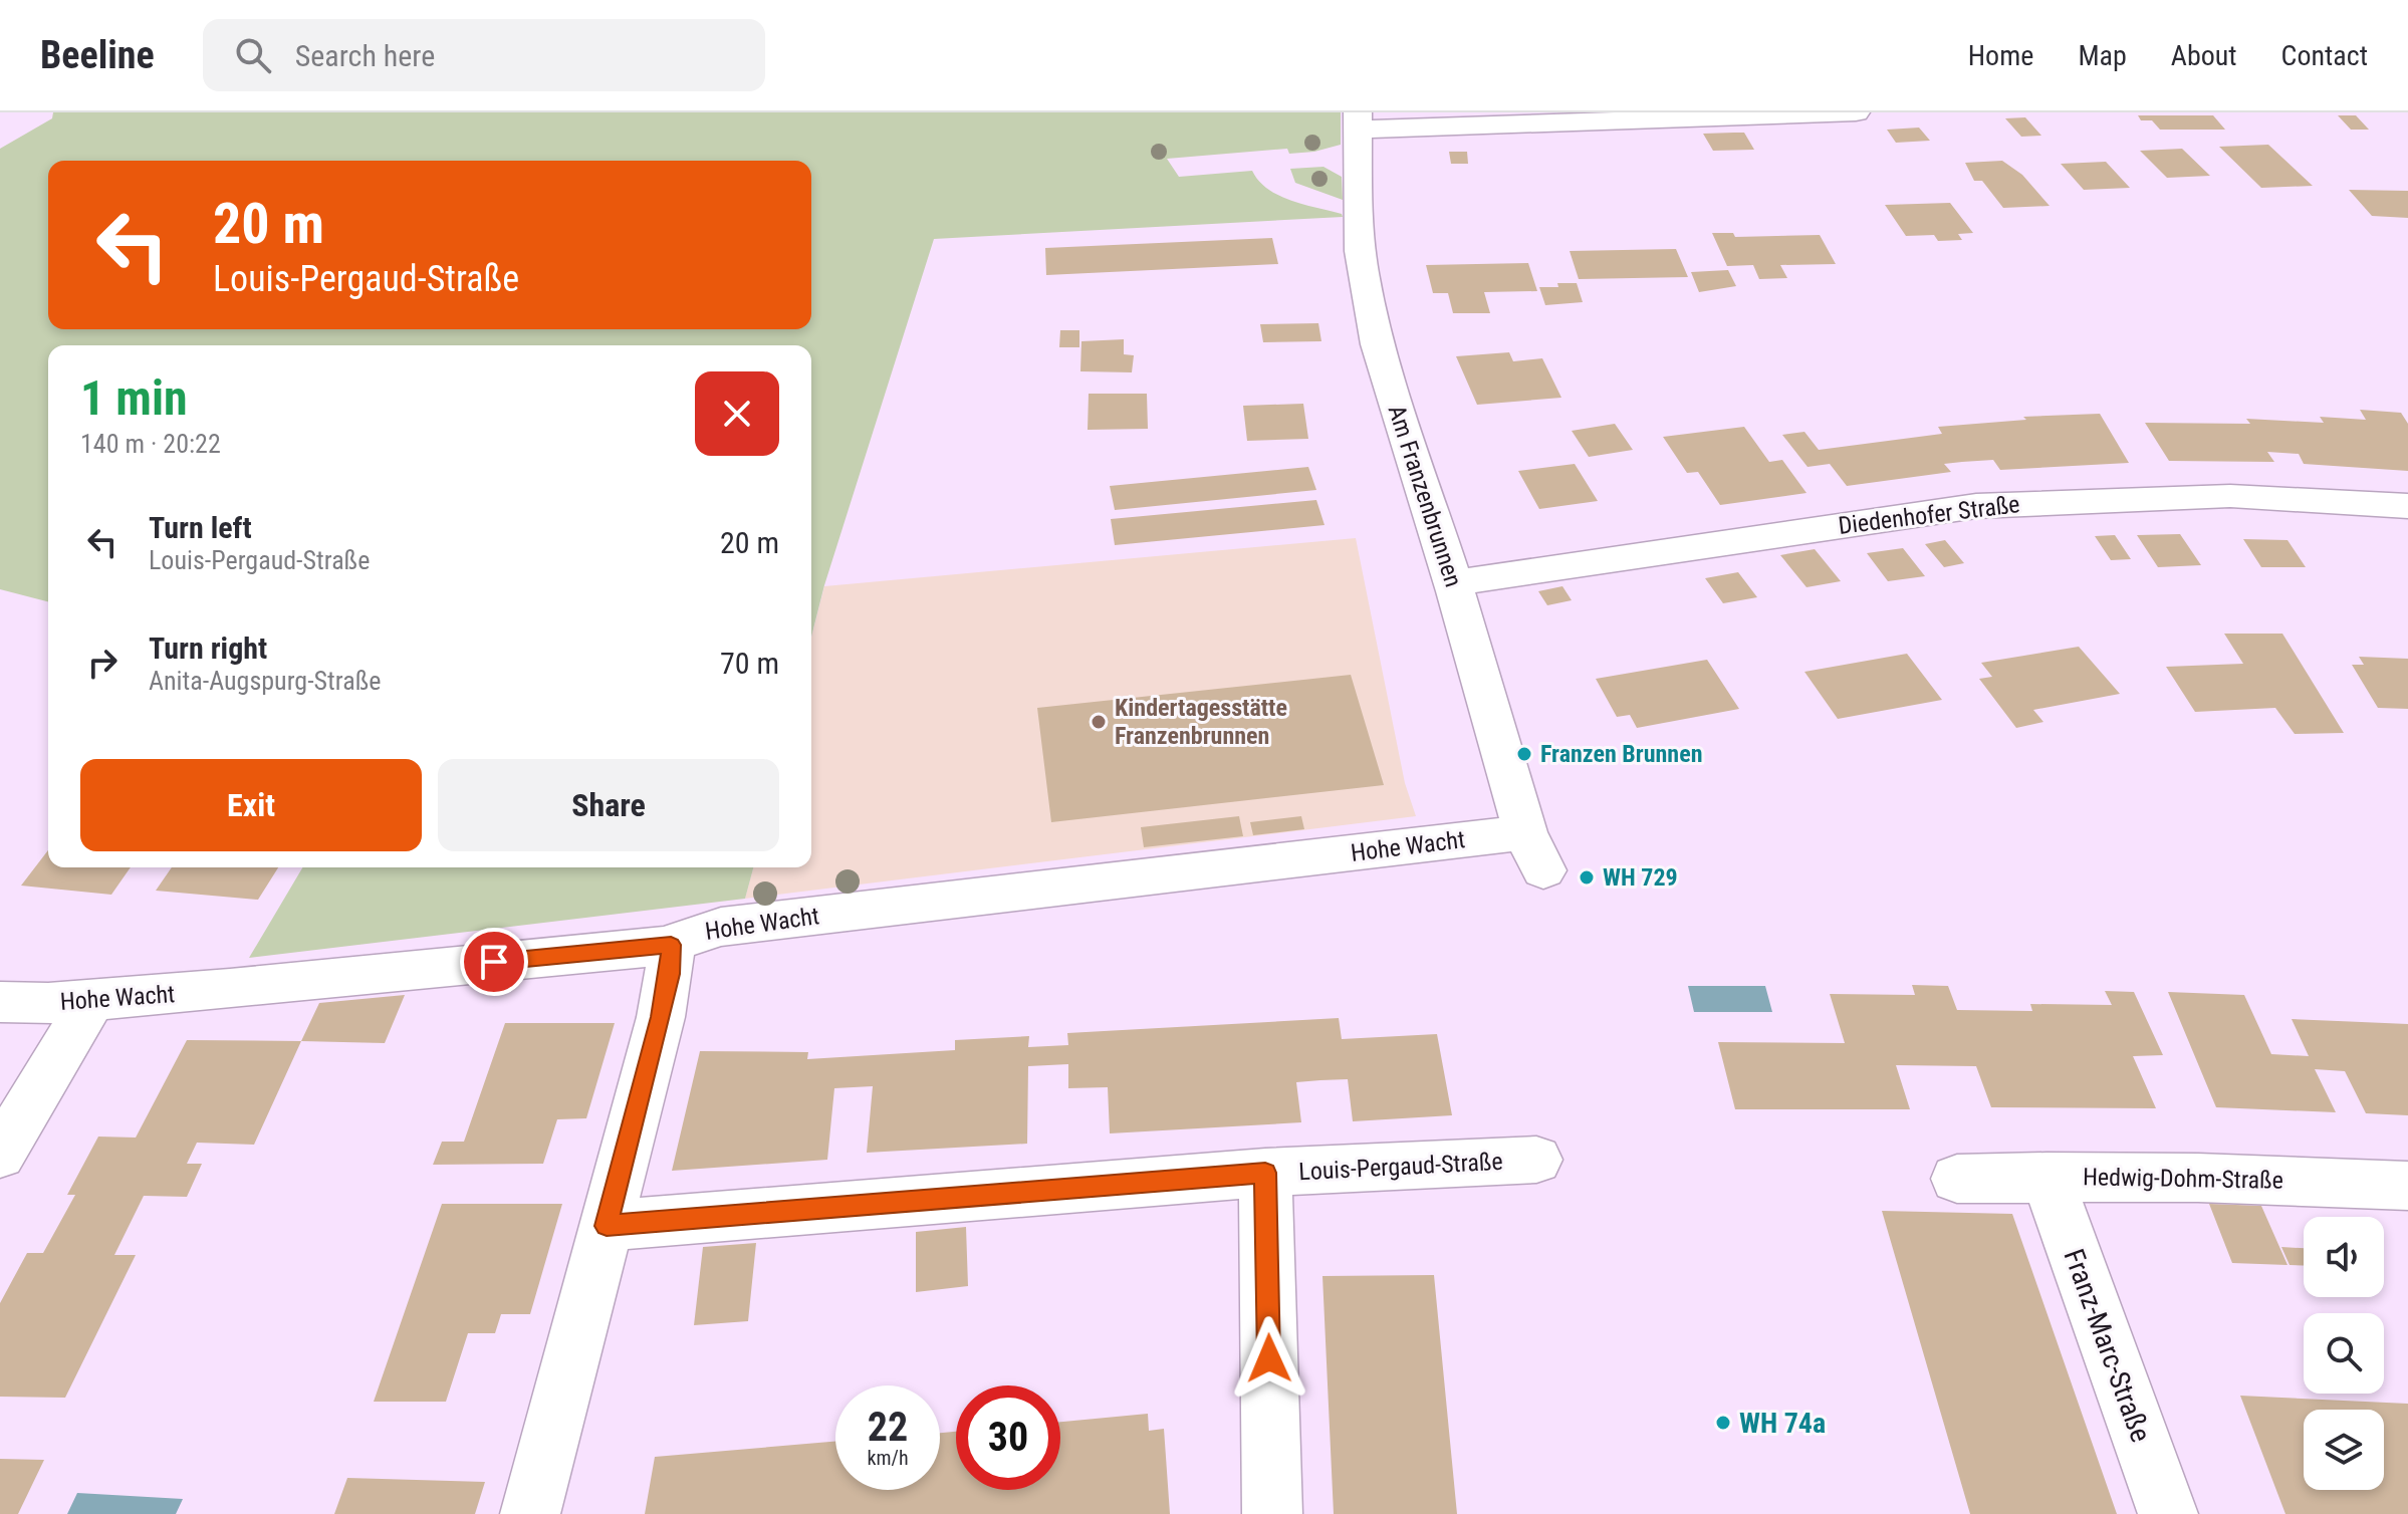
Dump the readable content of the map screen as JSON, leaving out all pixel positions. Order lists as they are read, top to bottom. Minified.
{"streets":{"street":["Am Franzenbrunnen","Diedenhofer Straße","Hohe Wacht","Louis-Pergaud-Straße","Hedwig-Dohm-Straße","Franz-Marc-Straße"]},"crossings":[["Am Franzenbrunnen","Diedenhofer Straße"],["Am Franzenbrunnen","Hohe Wacht"],["Hedwig-Dohm-Straße","Franz-Marc-Straße"]],"places":["Kindertagesstätte Franzenbrunnen","Franzen Brunnen","WH 729","WH 74a"],"page":{"header":"Beeline","search":"Search here","nav":["Home","Map","About","Contact"],"turn":["20 m","Louis-Pergaud-Straße"],"heading":["1 min","140 m · 20:22"],"list":[{"name":"Turn left","note":"Louis-Pergaud-Straße","value":"20 m"},{"name":"Turn right","note":"Anita-Augspurg-Straße","value":"70 m"}],"buttons":["Exit","Share"],"speed":"22 km/h","limit":"30"}}
